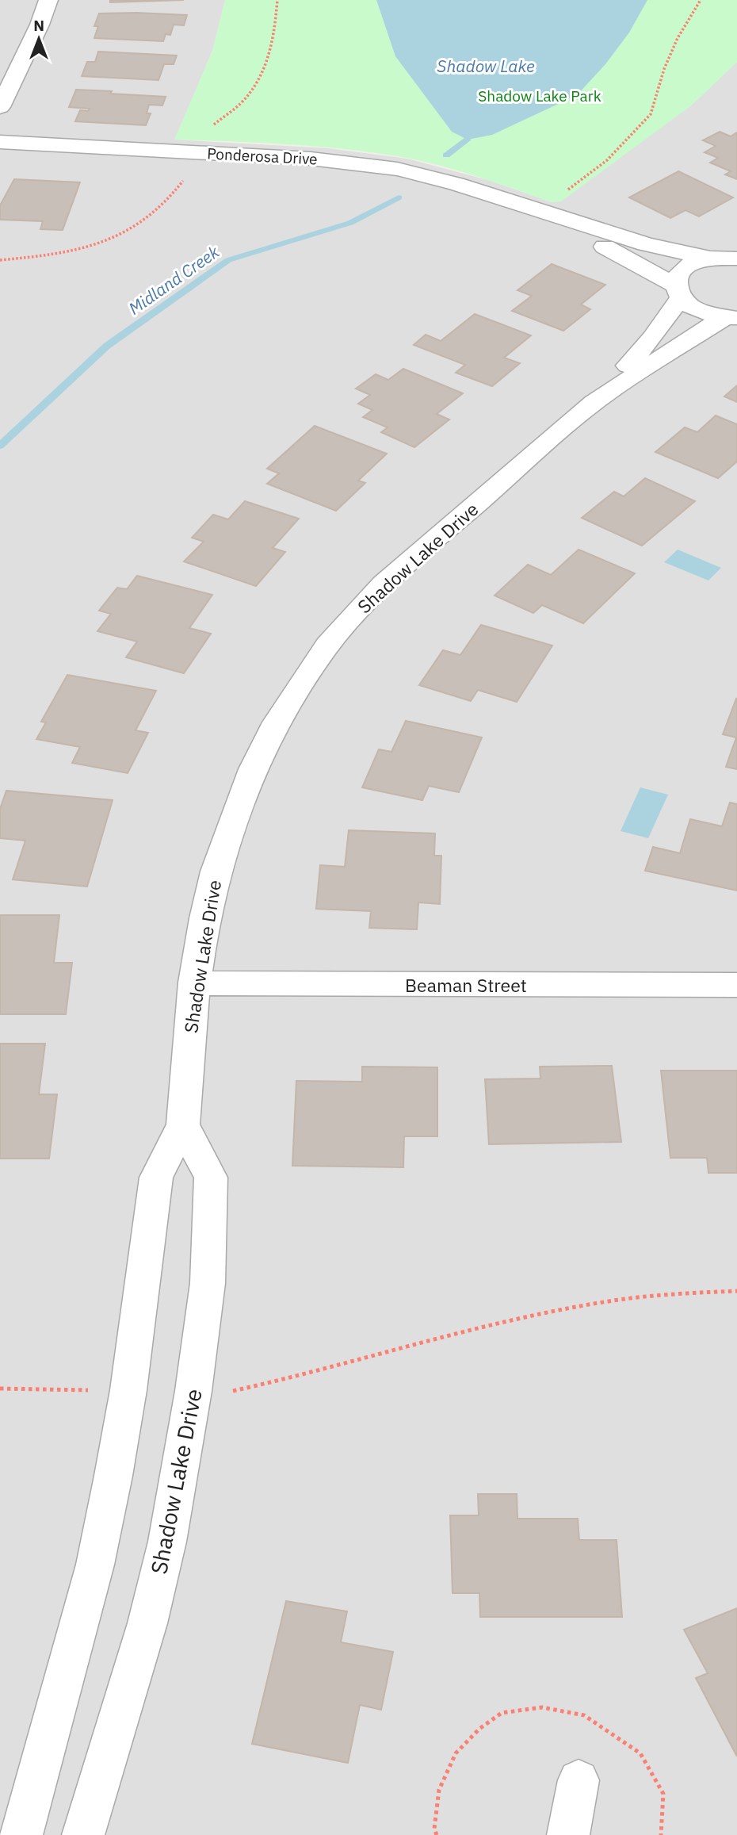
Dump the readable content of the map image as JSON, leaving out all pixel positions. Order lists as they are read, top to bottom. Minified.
{"streets":{"street":["Ponderosa Drive","Shadow Lake Drive","Beaman Street"]},"crossings":[["Ponderosa Drive","Shadow Lake Drive"],["Shadow Lake Drive","Beaman Street"]],"water":["Shadow Lake","Midland Creek"],"parks":["Shadow Lake Park"],"north":"top"}
